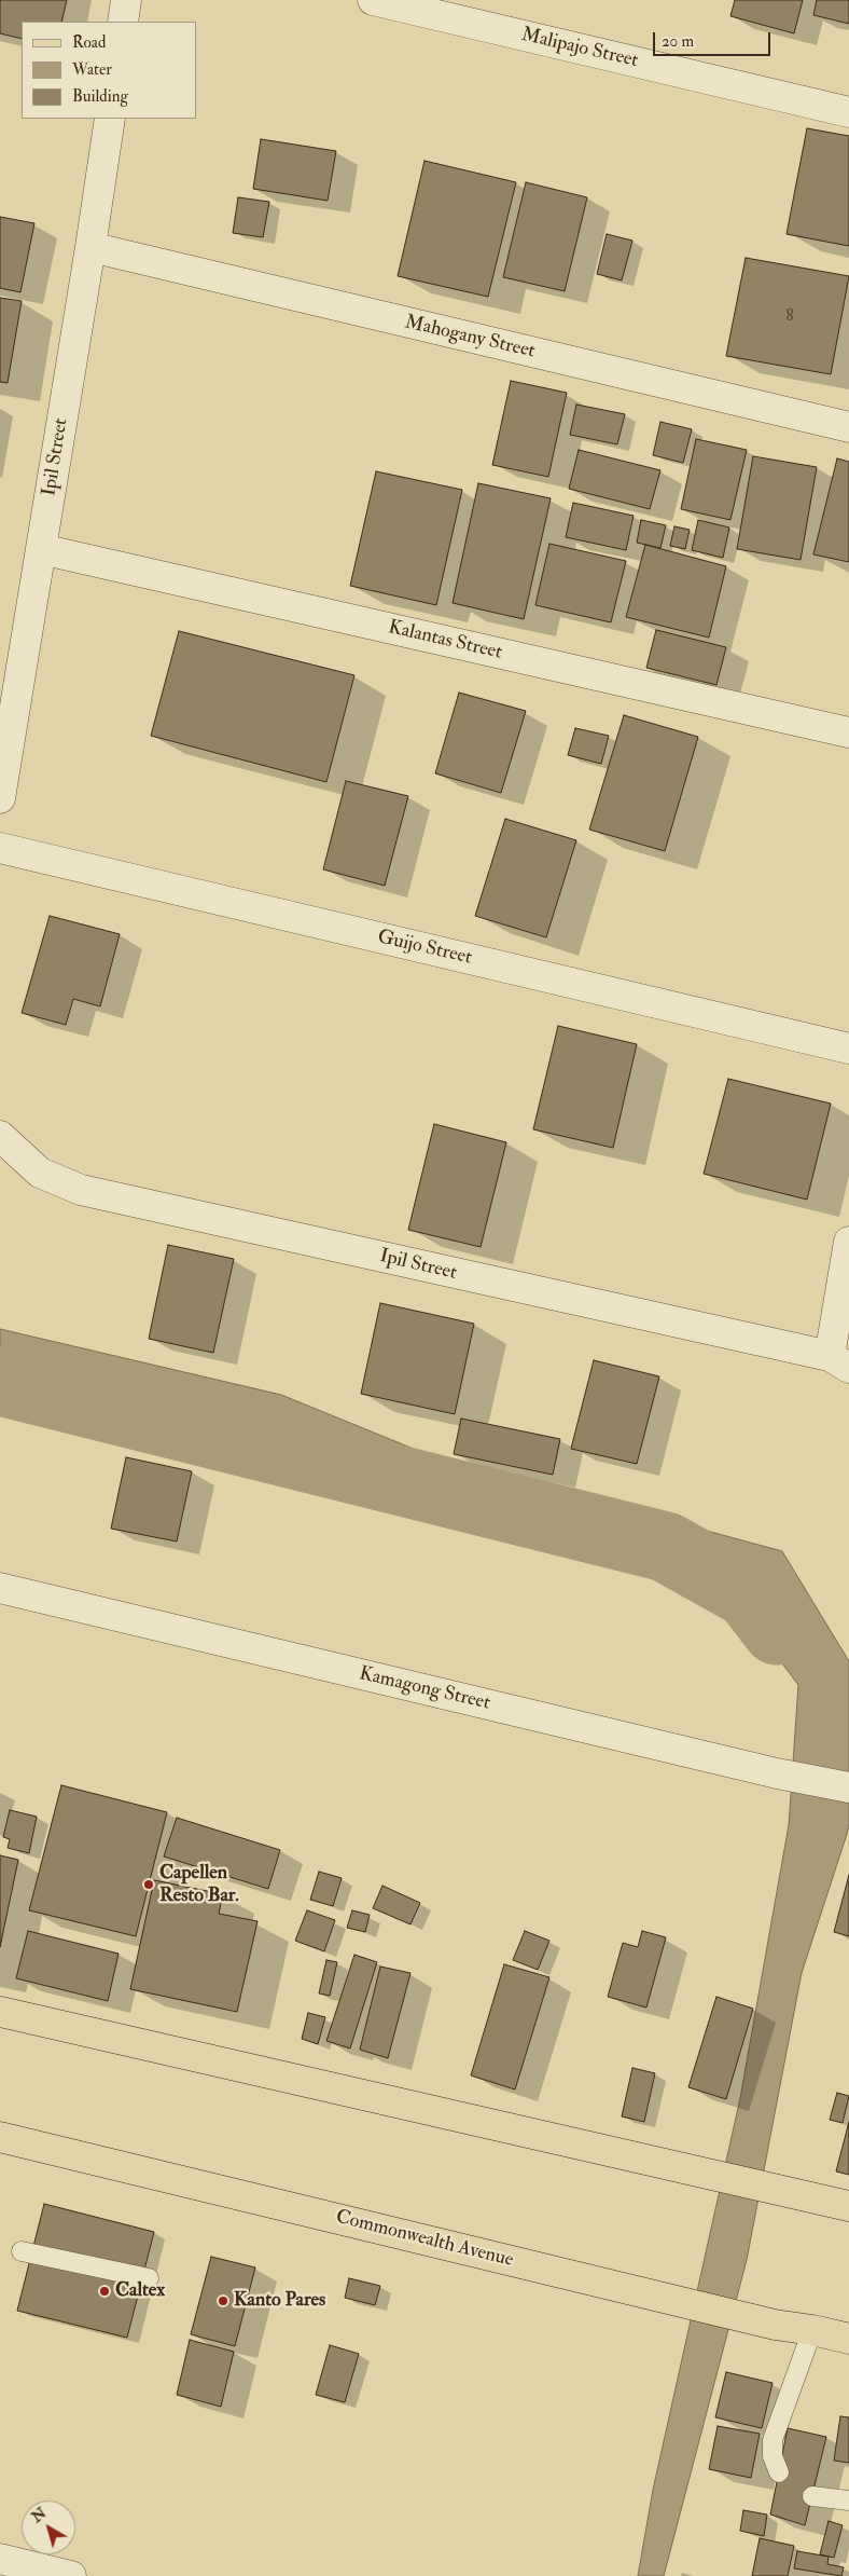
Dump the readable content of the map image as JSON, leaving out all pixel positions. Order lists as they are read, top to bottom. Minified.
{"streets":{"main road":["Commonwealth Avenue"],"street":["Malipajo Street","Mahogany Street","Ipil Street","Kalantas Street","Guijo Street","Kamagong Street"]},"crossings":[["Mahogany Street","Ipil Street"],["Ipil Street","Kalantas Street"]],"places":["Capellen Resto Bar.","Caltex","Kanto Pares"],"house_numbers":["8"],"legend":["Road","Water","Building"],"scale_bar":"20 m","north":"top left"}
